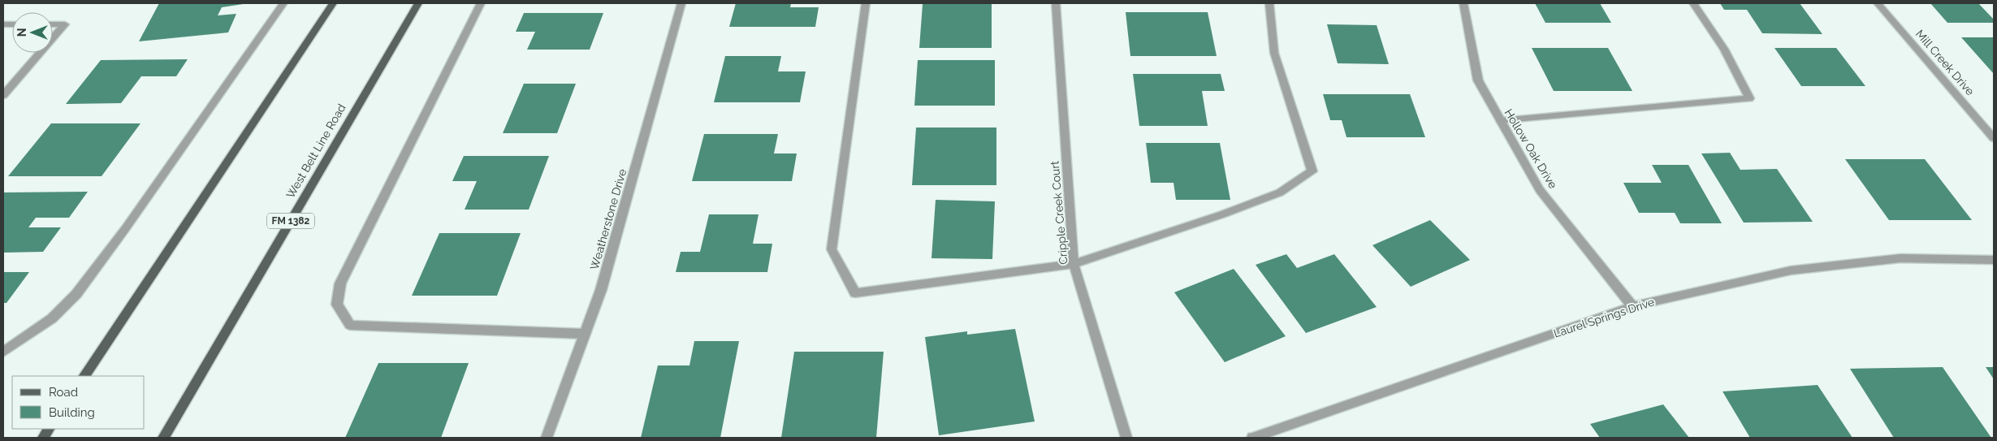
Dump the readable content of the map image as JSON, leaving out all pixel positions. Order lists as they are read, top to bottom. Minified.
{"streets":{"main road":["West Belt Line Road","FM 1382"],"street":["Mill Creek Drive","Hollow Oak Drive","Cripple Creek Court","Weatherstone Drive","Laurel Springs Drive"]},"crossings":[["Hollow Oak Drive","Laurel Springs Drive"]],"legend":["Road","Building"],"north":"left"}
